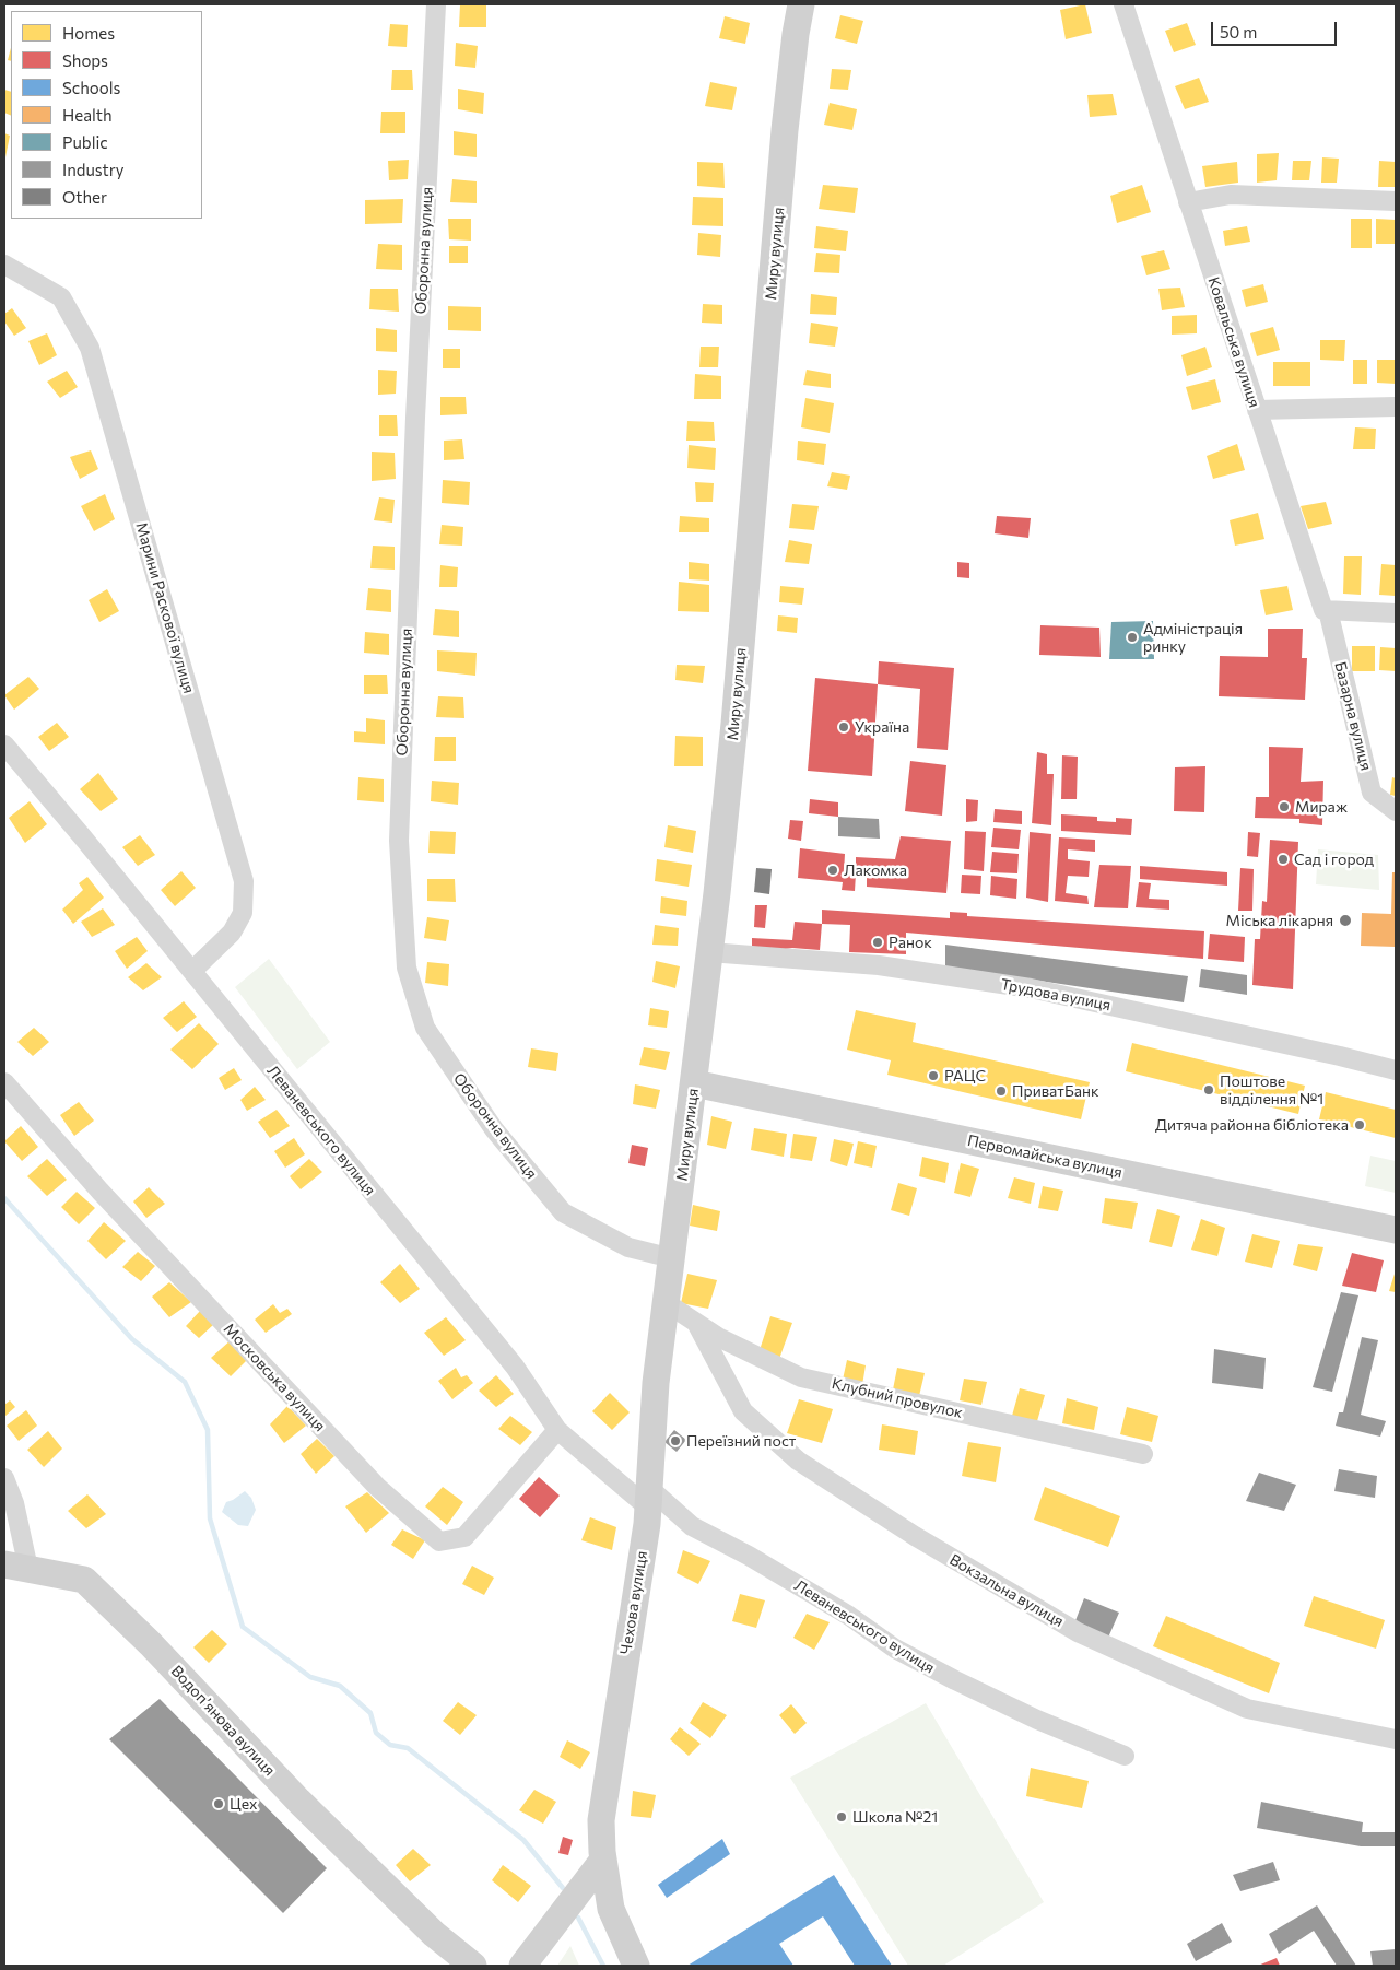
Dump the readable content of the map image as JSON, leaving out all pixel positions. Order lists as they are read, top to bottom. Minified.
{"streets":{"street":["Оборонна вулиця","Миру вулиця","Ковальська вулиця","Марини Раскової вулиця","Базарна вулиця","Трудова вулиця","Леваневського вулиця","Первомайська вулиця","Московська вулиця","Клубний провулок","Вокзальна вулиця","Чехова вулиця","Водоп’янова вулиця"]},"crossings":[["Оборонна вулиця","Миру вулиця"],["Миру вулиця","Трудова вулиця"],["Миру вулиця","Первомайська вулиця"],["Миру вулиця","Клубний провулок"],["Миру вулиця","Чехова вулиця"],["Ковальська вулиця","Базарна вулиця"],["Марини Раскової вулиця","Леваневського вулиця"],["Леваневського вулиця","Московська вулиця"],["Леваневського вулиця","Чехова вулиця"],["Клубний провулок","Вокзальна вулиця"]],"places":["Адміністрація ринку","Україна","Мираж","Сад і город","Лакомка","Міська лікарня","Ранок","РАЦС","Поштове відділення №1","ПриватБанк","Дитяча районна бібліотека","Переїзний пост","Цех","Школа №21"],"legend":["Homes","Shops","Schools","Health","Public","Industry","Other"],"scale_bar":"50 m"}
